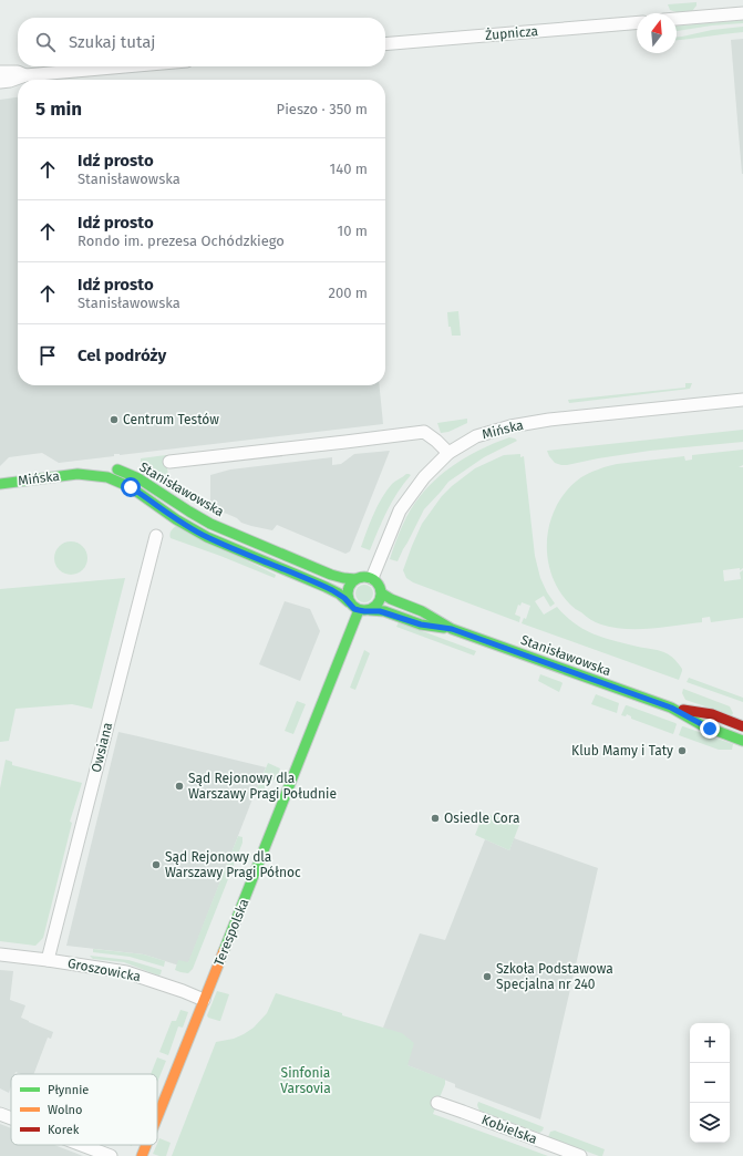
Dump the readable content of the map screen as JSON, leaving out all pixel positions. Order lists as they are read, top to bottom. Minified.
{"streets":{"street":["Żupnicza","Mińska","Stanisławowska","Owsiana","Terespolska","Groszowicka","Kobielska"]},"crossings":[["Mińska","Stanisławowska"],["Stanisławowska","Terespolska"],["Owsiana","Groszowicka"],["Terespolska","Groszowicka"]],"parks":["Sinfonia Varsovia"],"places":["Centrum Testów","Klub Mamy i Taty","Sąd Rejonowy dla Warszawy Pragi Południe","Osiedle Cora","Sąd Rejonowy dla Warszawy Pragi Północ","Szkoła Podstawowa Specjalna nr 240"],"legend":["Płynnie","Wolno","Korek"],"north":"top","page":{"search":"Szukaj tutaj","heading":["5 min","Pieszo · 350 m"],"list":[["Idź prosto","Stanisławowska","140 m"],["Idź prosto","Rondo im. prezesa Ochódzkiego","10 m"],["Idź prosto","Stanisławowska","200 m"],"Cel podróży"],"map_buttons":["+","−"]}}
